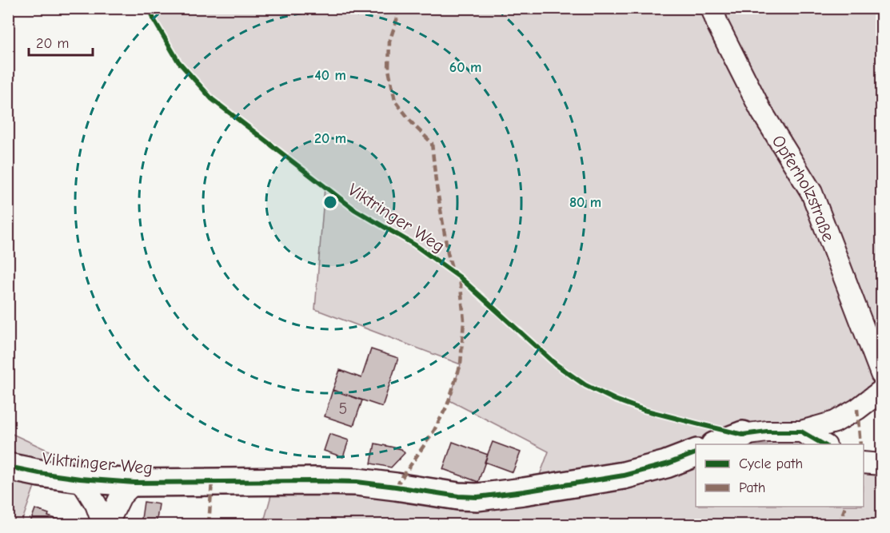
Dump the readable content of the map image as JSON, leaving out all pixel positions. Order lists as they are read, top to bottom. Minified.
{"streets":{"street":["Opferholzstraße","Viktringer Weg"]},"house_numbers":["5"],"legend":["Cycle path","Path"],"scale_bar":"20 m","rings":["60 m","40 m","20 m","80 m"]}
